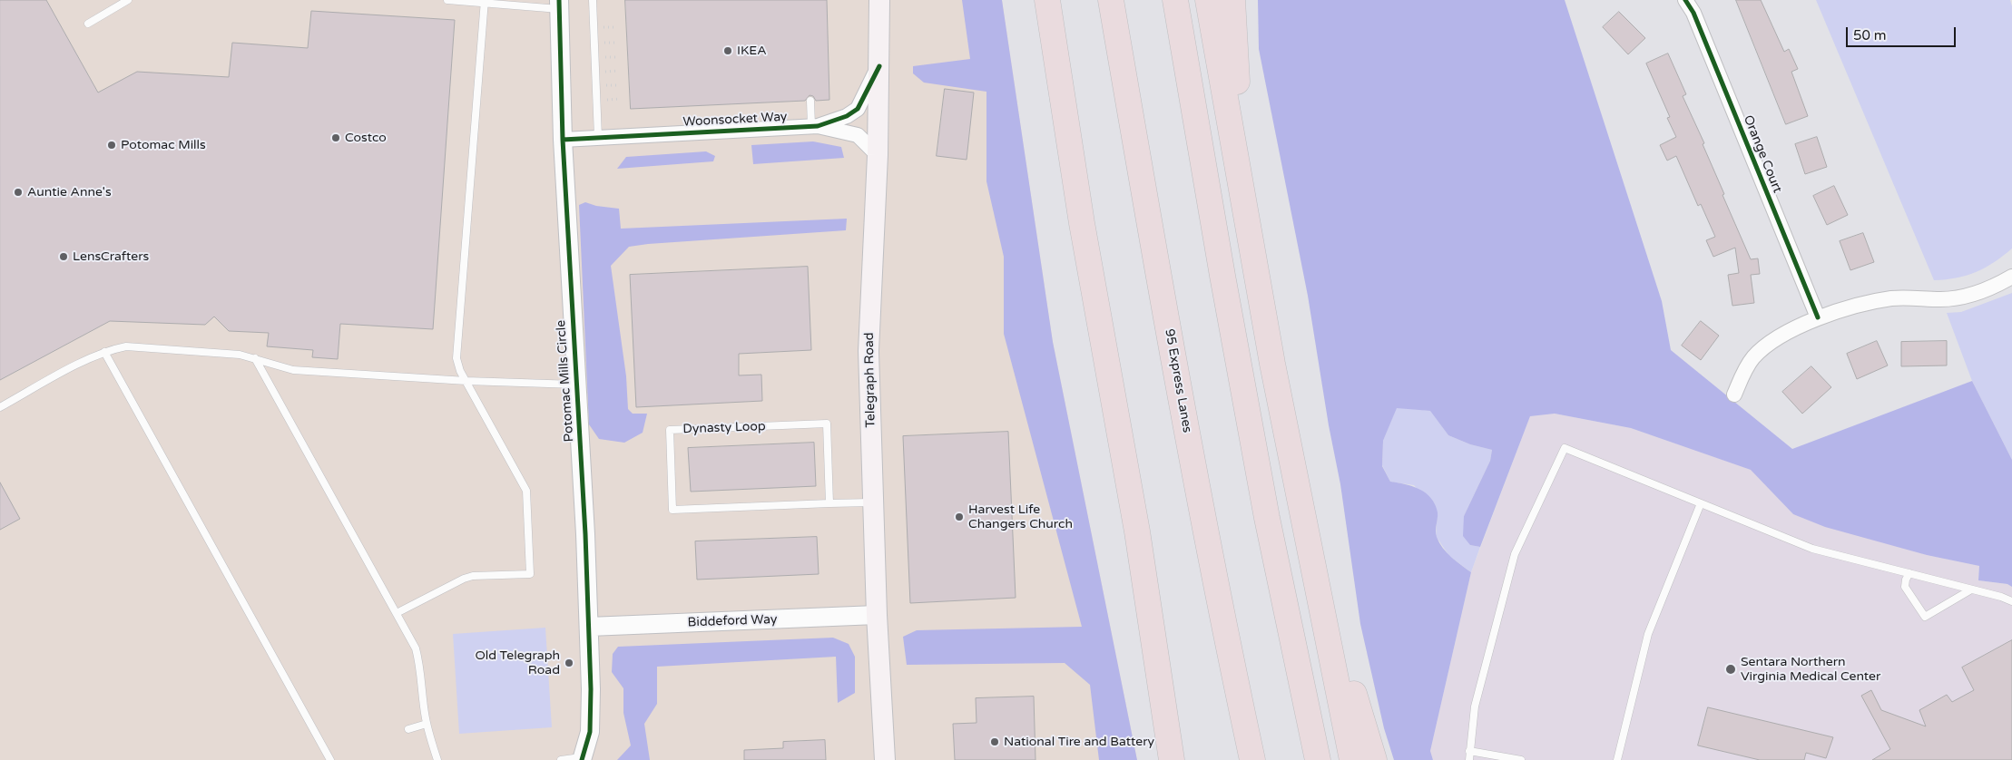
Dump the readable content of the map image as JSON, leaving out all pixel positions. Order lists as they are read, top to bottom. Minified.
{"streets":{"highway":["95 Express Lanes"],"main road":["Telegraph Road"],"street":["Woonsocket Way","Orange Court","Potomac Mills Circle","Biddeford Way"],"lane":["Dynasty Loop"]},"crossings":[["Woonsocket Way","Telegraph Road"],["Woonsocket Way","Potomac Mills Circle"],["Telegraph Road","Dynasty Loop"],["Telegraph Road","Biddeford Way"],["Potomac Mills Circle","Biddeford Way"]],"places":["IKEA","Costco","Potomac Mills","Auntie Anne's","LensCrafters","Harvest Life Changers Church","Old Telegraph Road","Sentara Northern Virginia Medical Center","National Tire and Battery"],"scale_bar":"50 m"}
